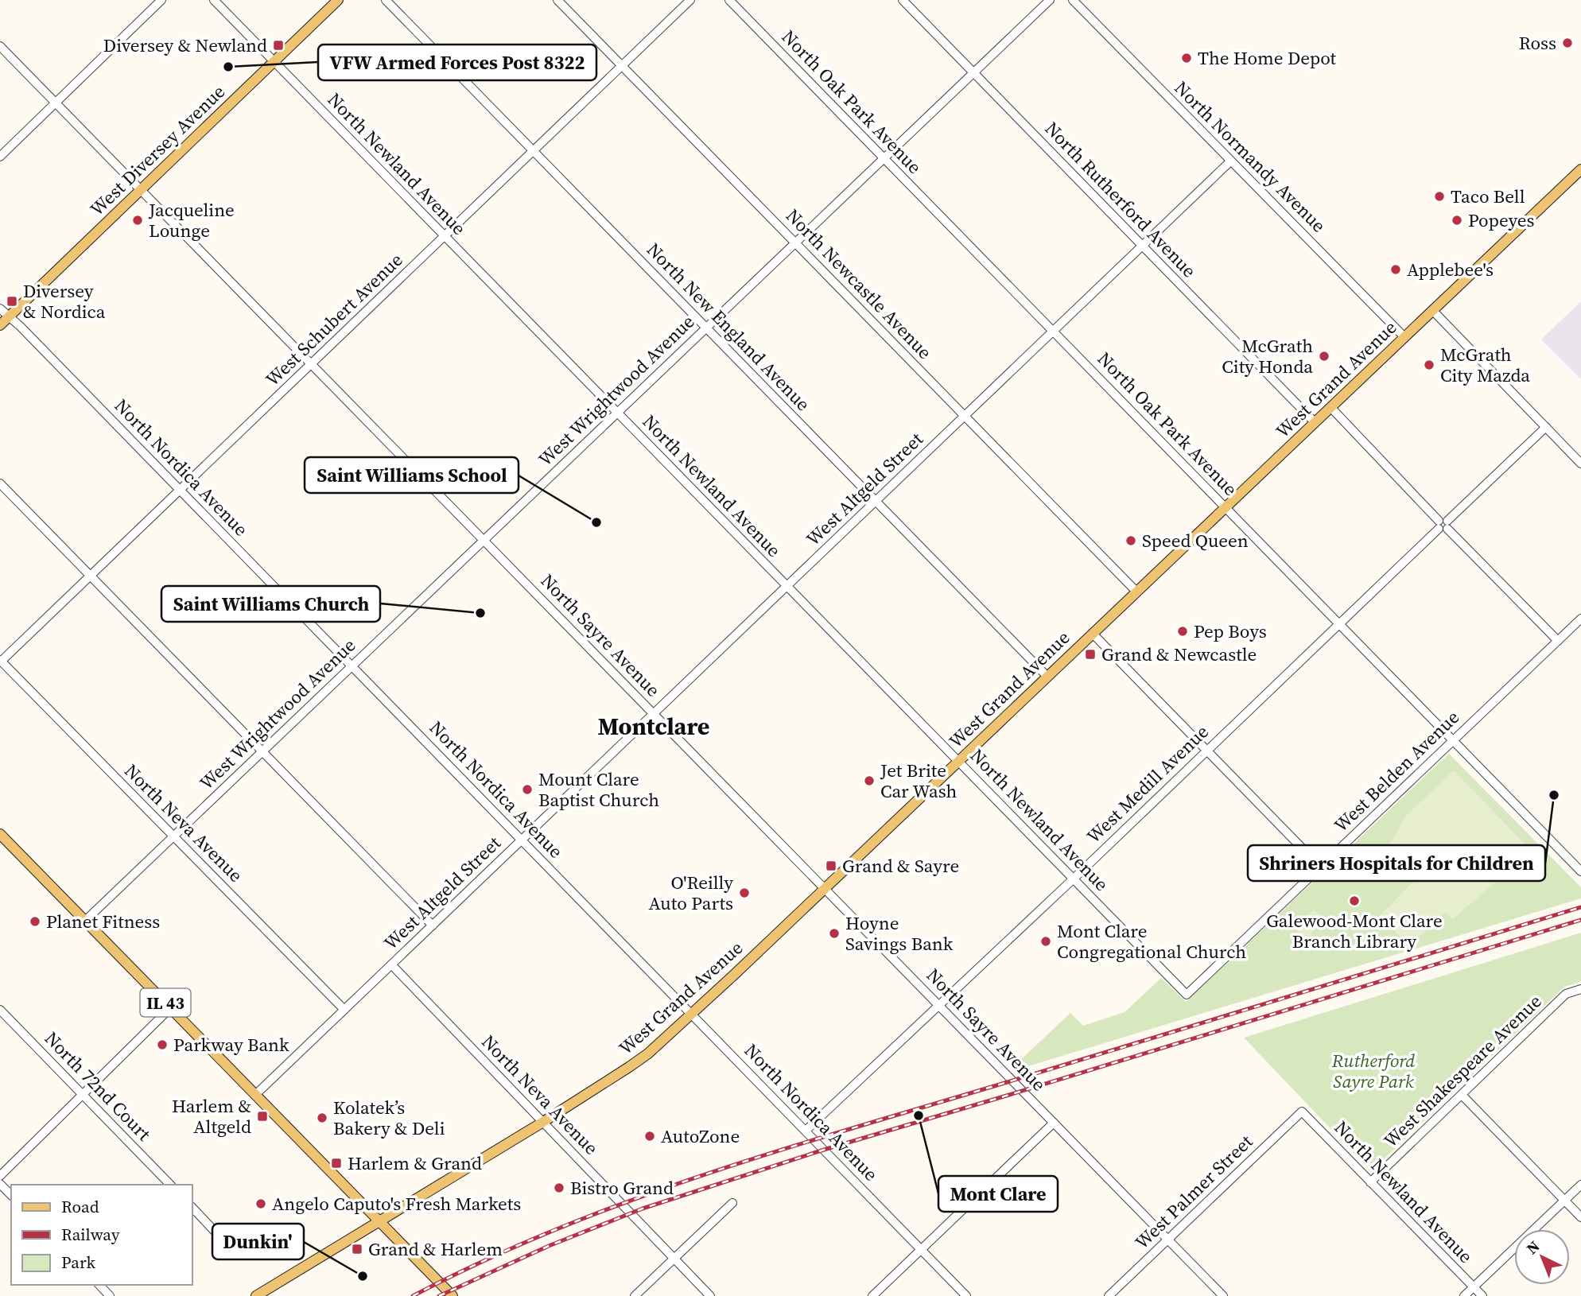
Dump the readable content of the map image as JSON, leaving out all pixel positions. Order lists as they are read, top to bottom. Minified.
{"streets":{"main road":["West Diversey Avenue","West Grand Avenue","IL 43"],"street":["North Oak Park Avenue","North Normandy Avenue","North Newland Avenue","North Rutherford Avenue","North Newcastle Avenue","West Schubert Avenue","North New England Avenue","West Wrightwood Avenue","North Nordica Avenue","West Altgeld Street","North Sayre Avenue","West Belden Avenue","West Medill Avenue","North Neva Avenue","West Shakespeare Avenue","North 72nd Court","West Palmer Street"]},"crossings":[["North Oak Park Avenue","West Grand Avenue"],["North Oak Park Avenue","West Wrightwood Avenue"],["North Oak Park Avenue","West Altgeld Street"],["North Oak Park Avenue","West Belden Avenue"],["North Oak Park Avenue","West Medill Avenue"],["West Diversey Avenue","North Newland Avenue"],["West Diversey Avenue","North Nordica Avenue"],["West Diversey Avenue","North Sayre Avenue"],["North Normandy Avenue","West Grand Avenue"],["North Normandy Avenue","West Altgeld Street"],["North Newland Avenue","West Schubert Avenue"],["North Newland Avenue","West Grand Avenue"],["North Newland Avenue","West Wrightwood Avenue"],["North Newland Avenue","West Altgeld Street"],["North Newland Avenue","West Belden Avenue"],["North Newland Avenue","West Medill Avenue"],["North Newland Avenue","West Shakespeare Avenue"],["North Newland Avenue","West Palmer Street"],["North Rutherford Avenue","West Grand Avenue"],["North Rutherford Avenue","West Wrightwood Avenue"],["North Rutherford Avenue","West Altgeld Street"],["North Newcastle Avenue","West Schubert Avenue"],["North Newcastle Avenue","West Grand Avenue"],["North Newcastle Avenue","West Wrightwood Avenue"],["North Newcastle Avenue","West Altgeld Street"],["West Schubert Avenue","North New England Avenue"],["West Schubert Avenue","North Nordica Avenue"],["West Schubert Avenue","North Sayre Avenue"],["West Schubert Avenue","North Neva Avenue"],["North New England Avenue","West Grand Avenue"],["North New England Avenue","West Wrightwood Avenue"],["North New England Avenue","West Altgeld Street"],["West Grand Avenue","North Nordica Avenue"],["West Grand Avenue","North Sayre Avenue"],["West Grand Avenue","North Neva Avenue"],["West Grand Avenue","IL 43"],["West Wrightwood Avenue","North Nordica Avenue"],["West Wrightwood Avenue","North Sayre Avenue"],["West Wrightwood Avenue","North Neva Avenue"],["West Wrightwood Avenue","IL 43"],["North Nordica Avenue","West Altgeld Street"],["North Nordica Avenue","West Medill Avenue"],["West Altgeld Street","North Sayre Avenue"],["West Altgeld Street","North Neva Avenue"],["West Altgeld Street","IL 43"],["North Sayre Avenue","West Medill Avenue"],["North Sayre Avenue","West Palmer Street"]],"districts":["Montclare"],"parks":["Rutherford Sayre Park"],"places":{"other":["Ross","The Home Depot","VFW Armed Forces Post 8322","Taco Bell","Jacqueline Lounge","Popeyes","Applebee's","McGrath City Honda","McGrath City Mazda","Saint Williams School","Speed Queen","Saint Williams Church","Pep Boys","Jet Brite Car Wash","Mount Clare Baptist Church","Shriners Hospitals for Children","O'Reilly Auto Parts","Galewood-Mont Clare Branch Library","Planet Fitness","Hoyne Savings Bank","Mont Clare Congregational Church","Parkway Bank","Mont Clare","Kolatek’s Bakery & Deli","AutoZone","Bistro Grand","Angelo Caputo's Fresh Markets","Dunkin'"],"transit":["Diversey & Newland","Diversey & Nordica","Grand & Newcastle","Grand & Sayre","Harlem & Altgeld","Harlem & Grand","Grand & Harlem"]},"legend":["Road","Railway","Park"],"north":"top left"}
